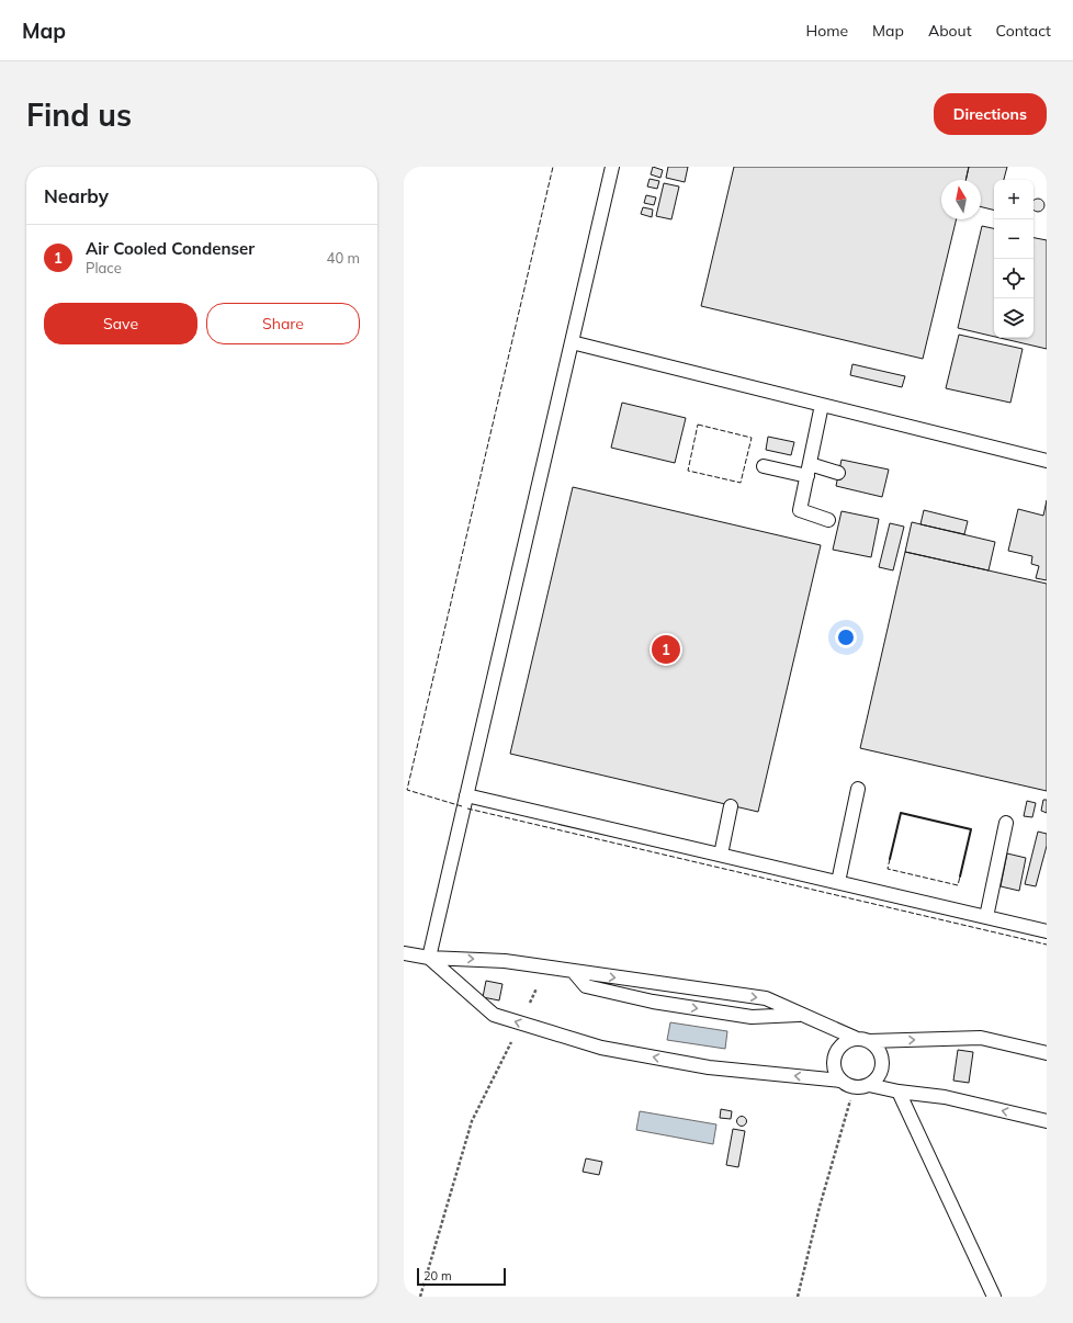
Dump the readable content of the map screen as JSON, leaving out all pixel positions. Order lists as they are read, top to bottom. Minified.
{"scale_bar":"20 m","north":"top","page":{"header":"Map","nav":["Home","Map","About","Contact"],"buttons":["Directions",["Save","Share"]],"title":"Find us","heading":"Nearby","map_buttons":["+","−"],"list":[{"mark":"1","name":"Air Cooled Condenser","note":"Place","value":"40 m"}],"pins":"1","scale":"20 m"}}
